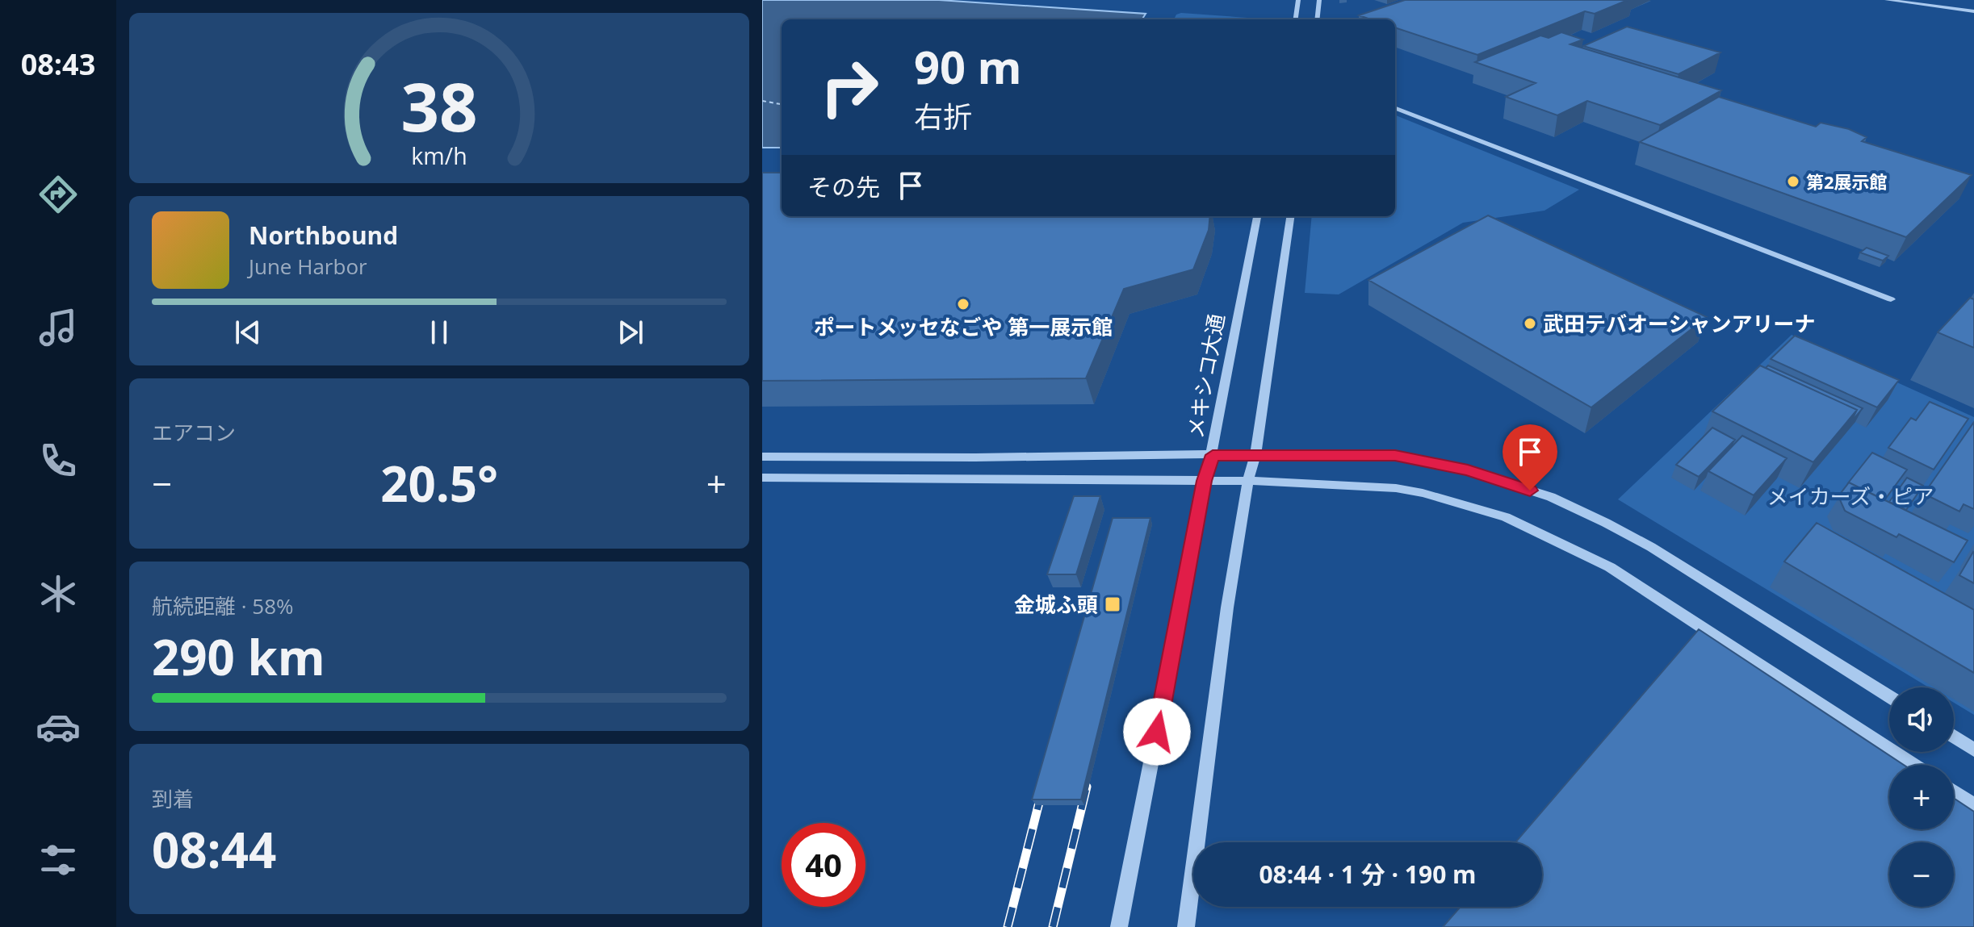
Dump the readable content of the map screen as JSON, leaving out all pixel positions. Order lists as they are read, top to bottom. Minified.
{"streets":{"street":["メキシコ大通"]},"parks":["メイカーズ・ピア"],"places":{"other":["第2展示館","ポートメッセなごや 第一展示館","武田テバオーシャンアリーナ"],"transit":["金城ふ頭"]},"page":{"tabs":"08:43","turn":["90 m","右折"],"then":"その先","song":["Northbound","June Harbor"],"tile":["エアコン",["航続距離 · 58%","290 km"],["到着","08:44"]],"heat":["−","20.5°","+"],"map_buttons":["+","−"],"limit":"40","trip":"08:44 · 1 分 · 190 m","gauge":["38","km/h"]}}
